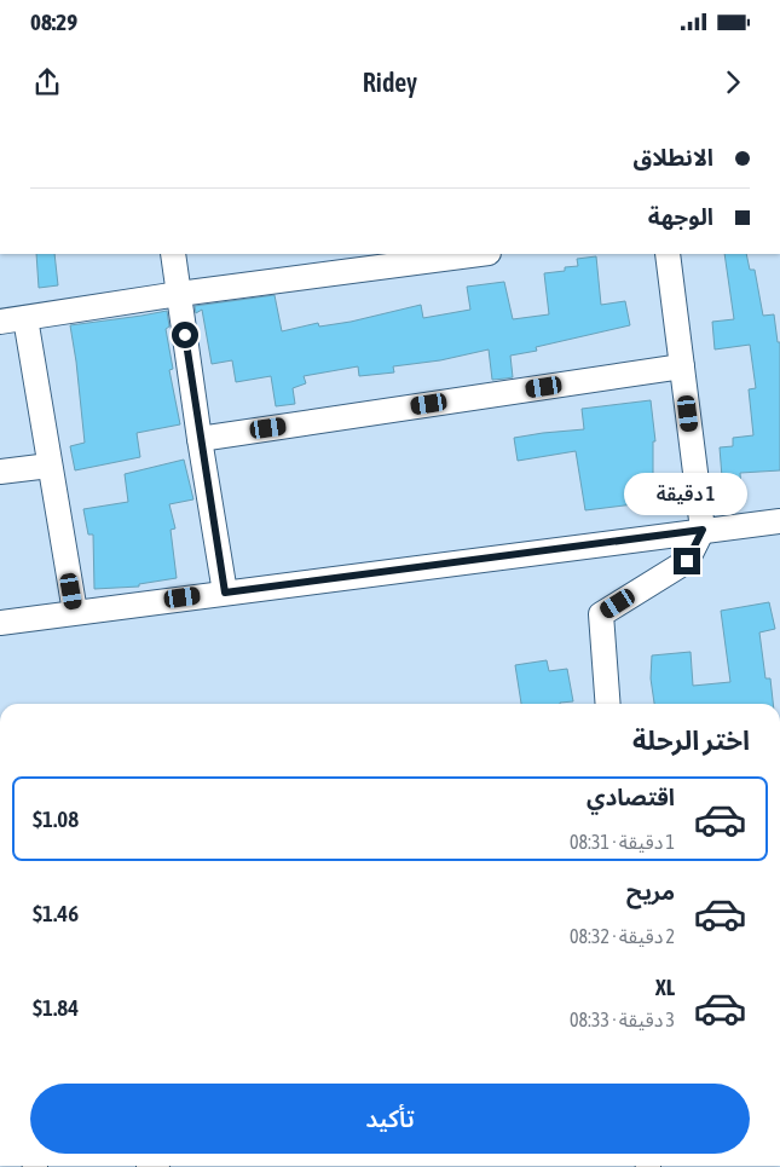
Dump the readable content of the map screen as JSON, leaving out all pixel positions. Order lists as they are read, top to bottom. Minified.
{"page":{"status":"08:29","header":"Ridey","banner":["الانطلاق","الوجهة"],"bubble":"1 دقيقة","heading":"اختر الرحلة","list":[{"name":"اقتصادي","note":"1 دقيقة · 08:31","value":"$1.08"},{"name":"مريح","note":"2 دقيقة · 08:32","value":"$1.46"},{"name":"XL","note":"3 دقيقة · 08:33","value":"$1.84"}],"buttons":"تأكيد"}}
